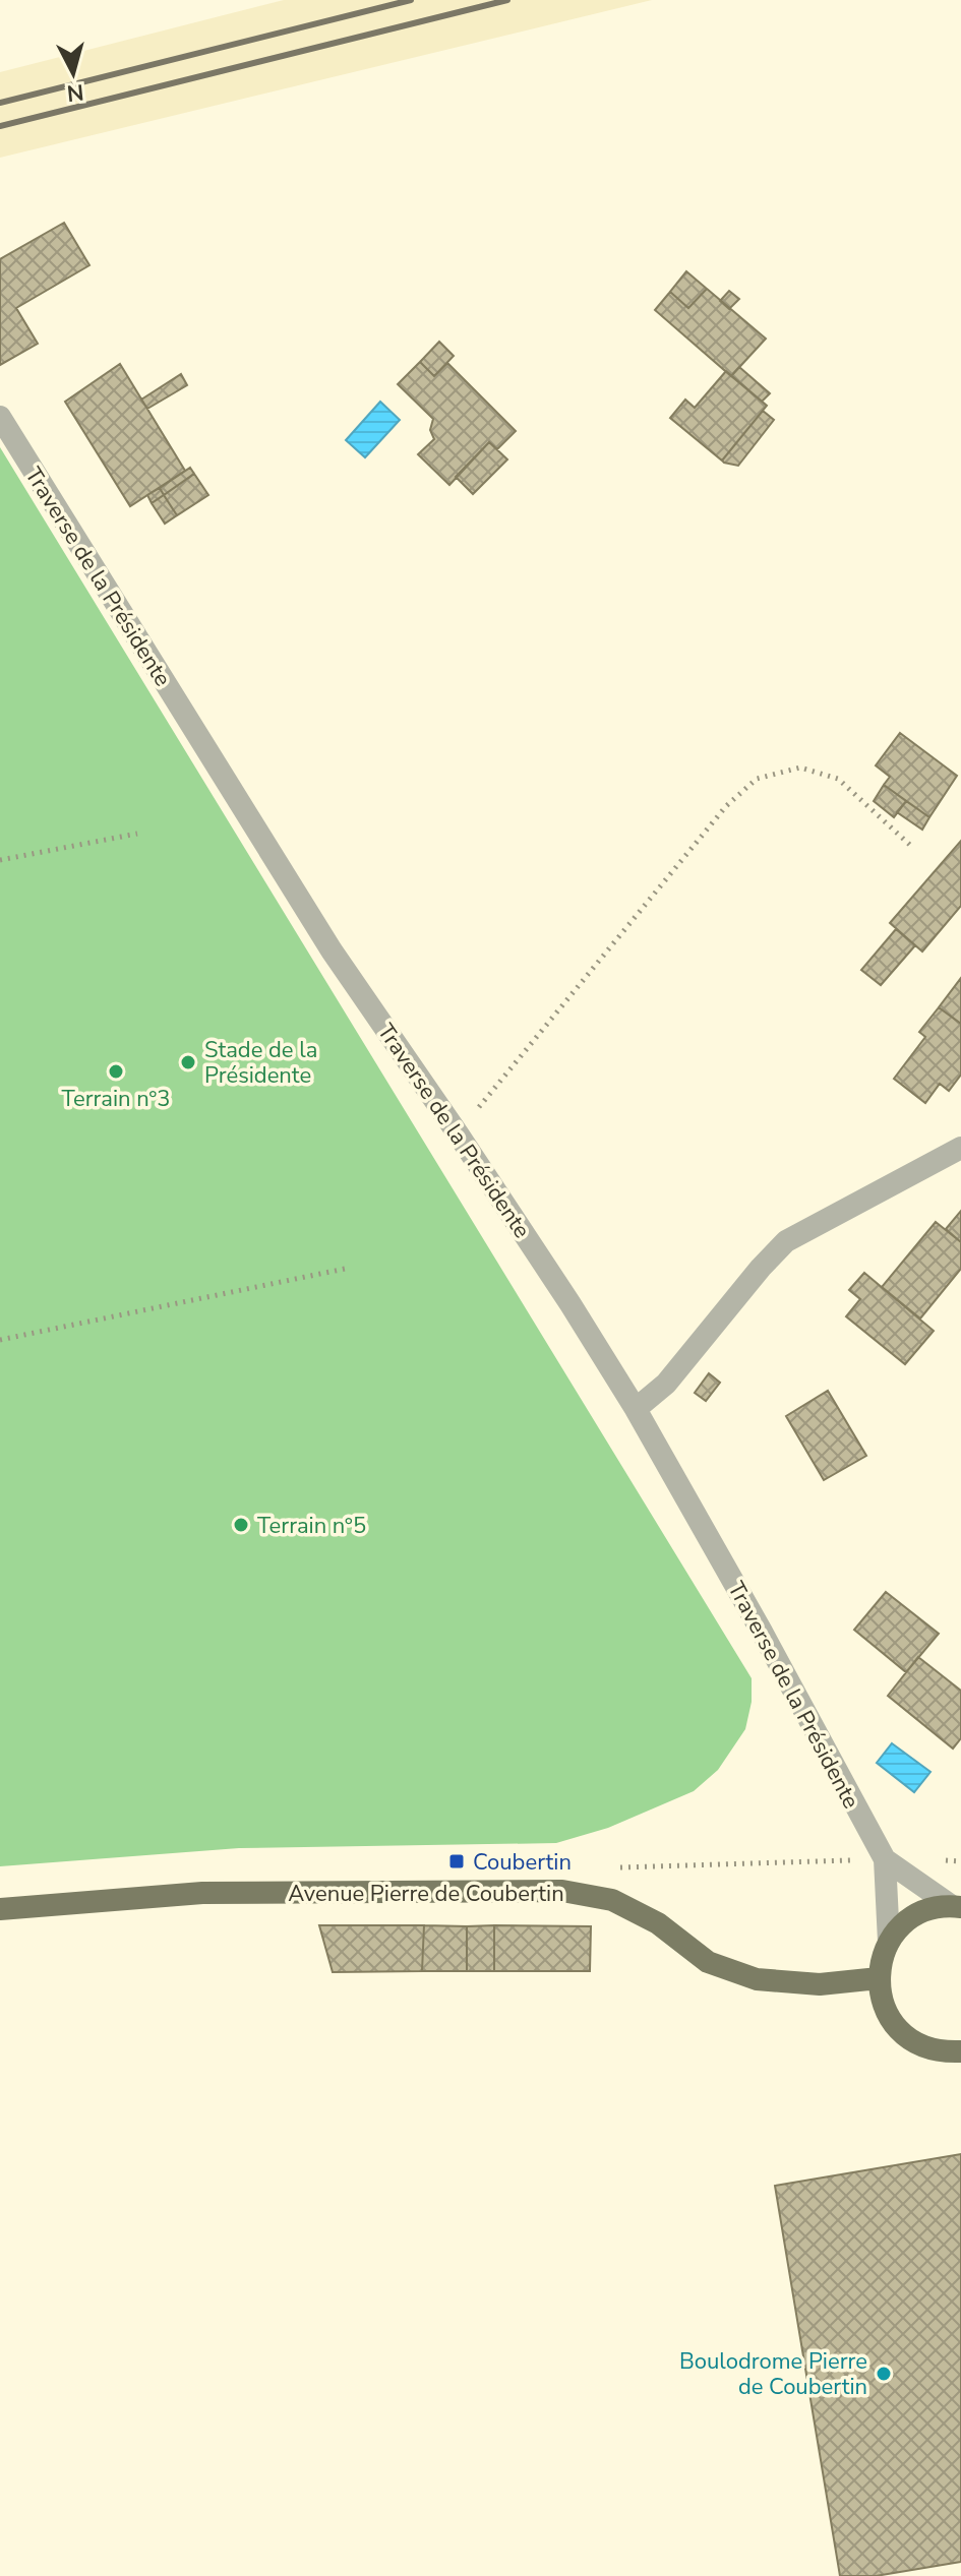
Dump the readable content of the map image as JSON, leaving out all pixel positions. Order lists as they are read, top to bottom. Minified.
{"streets":{"main road":["Avenue Pierre de Coubertin"],"street":["Traverse de la Présidente"]},"places":{"other":["Stade de la Présidente","Terrain n°3","Terrain n°5","Boulodrome Pierre de Coubertin"],"transit":["Coubertin"]},"north":"bottom"}
